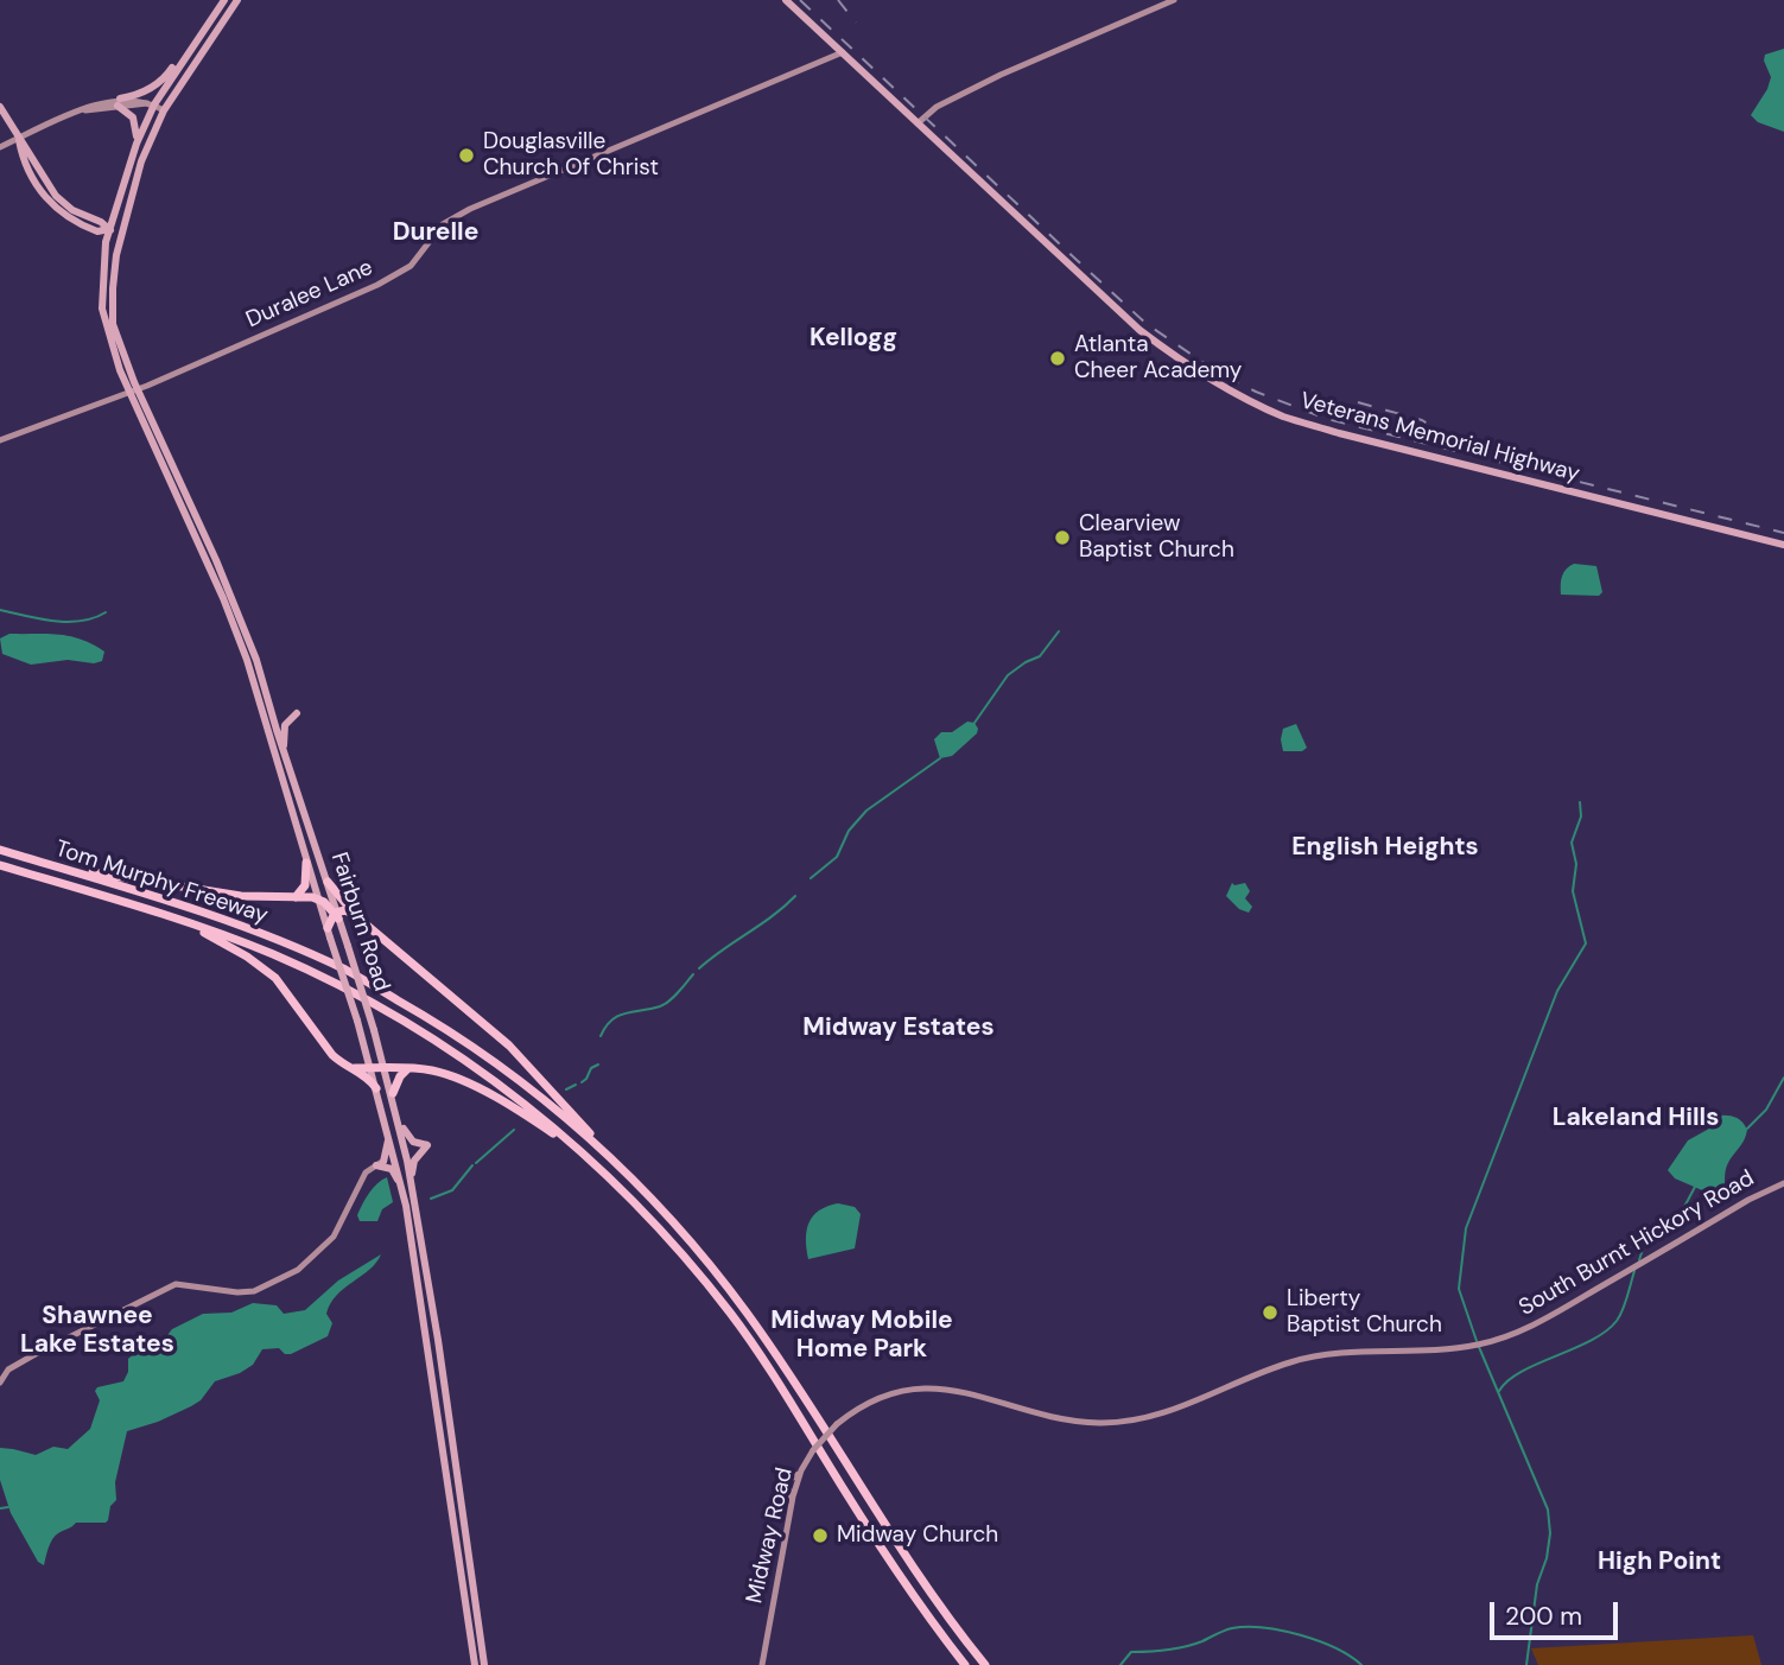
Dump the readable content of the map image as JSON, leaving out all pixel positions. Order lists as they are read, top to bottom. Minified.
{"streets":{"highway":["Tom Murphy Freeway"],"main road":["Veterans Memorial Highway","Fairburn Road"],"street":["Duralee Lane","South Burnt Hickory Road","Midway Road"]},"crossings":[["Duralee Lane","Veterans Memorial Highway"],["Duralee Lane","Fairburn Road"],["South Burnt Hickory Road","Midway Road"]],"districts":["Durelle","Kellogg","English Heights","Midway Estates","Lakeland Hills","Shawnee Lake Estates","Midway Mobile Home Park","High Point"],"places":["Douglasville Church Of Christ","Atlanta Cheer Academy","Clearview Baptist Church","Liberty Baptist Church","Midway Church"],"scale_bar":"200 m"}
